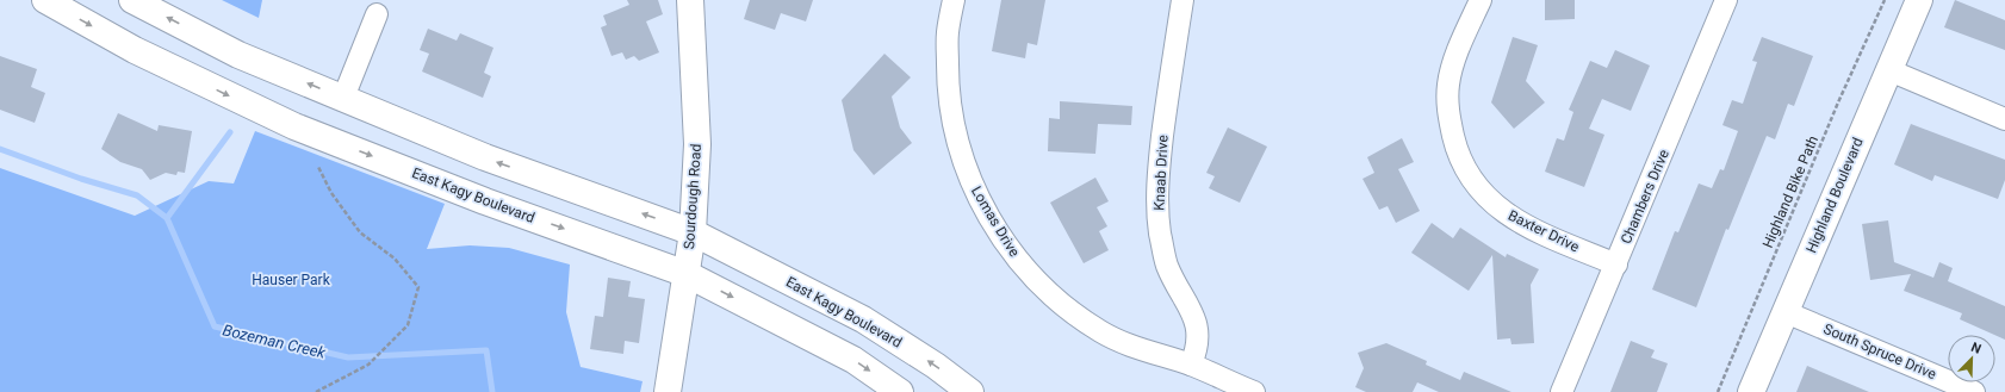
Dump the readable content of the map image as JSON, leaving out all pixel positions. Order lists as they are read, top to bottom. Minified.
{"streets":{"main road":["East Kagy Boulevard","Highland Boulevard","Sourdough Road"],"street":["Knaab Drive","Chambers Drive","Lomas Drive","Baxter Drive","South Spruce Drive"],"path":["Highland Bike Path"]},"crossings":[["Knaab Drive","Lomas Drive"],["East Kagy Boulevard","Sourdough Road"],["Highland Boulevard","South Spruce Drive"],["Chambers Drive","Baxter Drive"]],"water":["Bozeman Creek"],"parks":["Hauser Park"],"north":"top right"}
